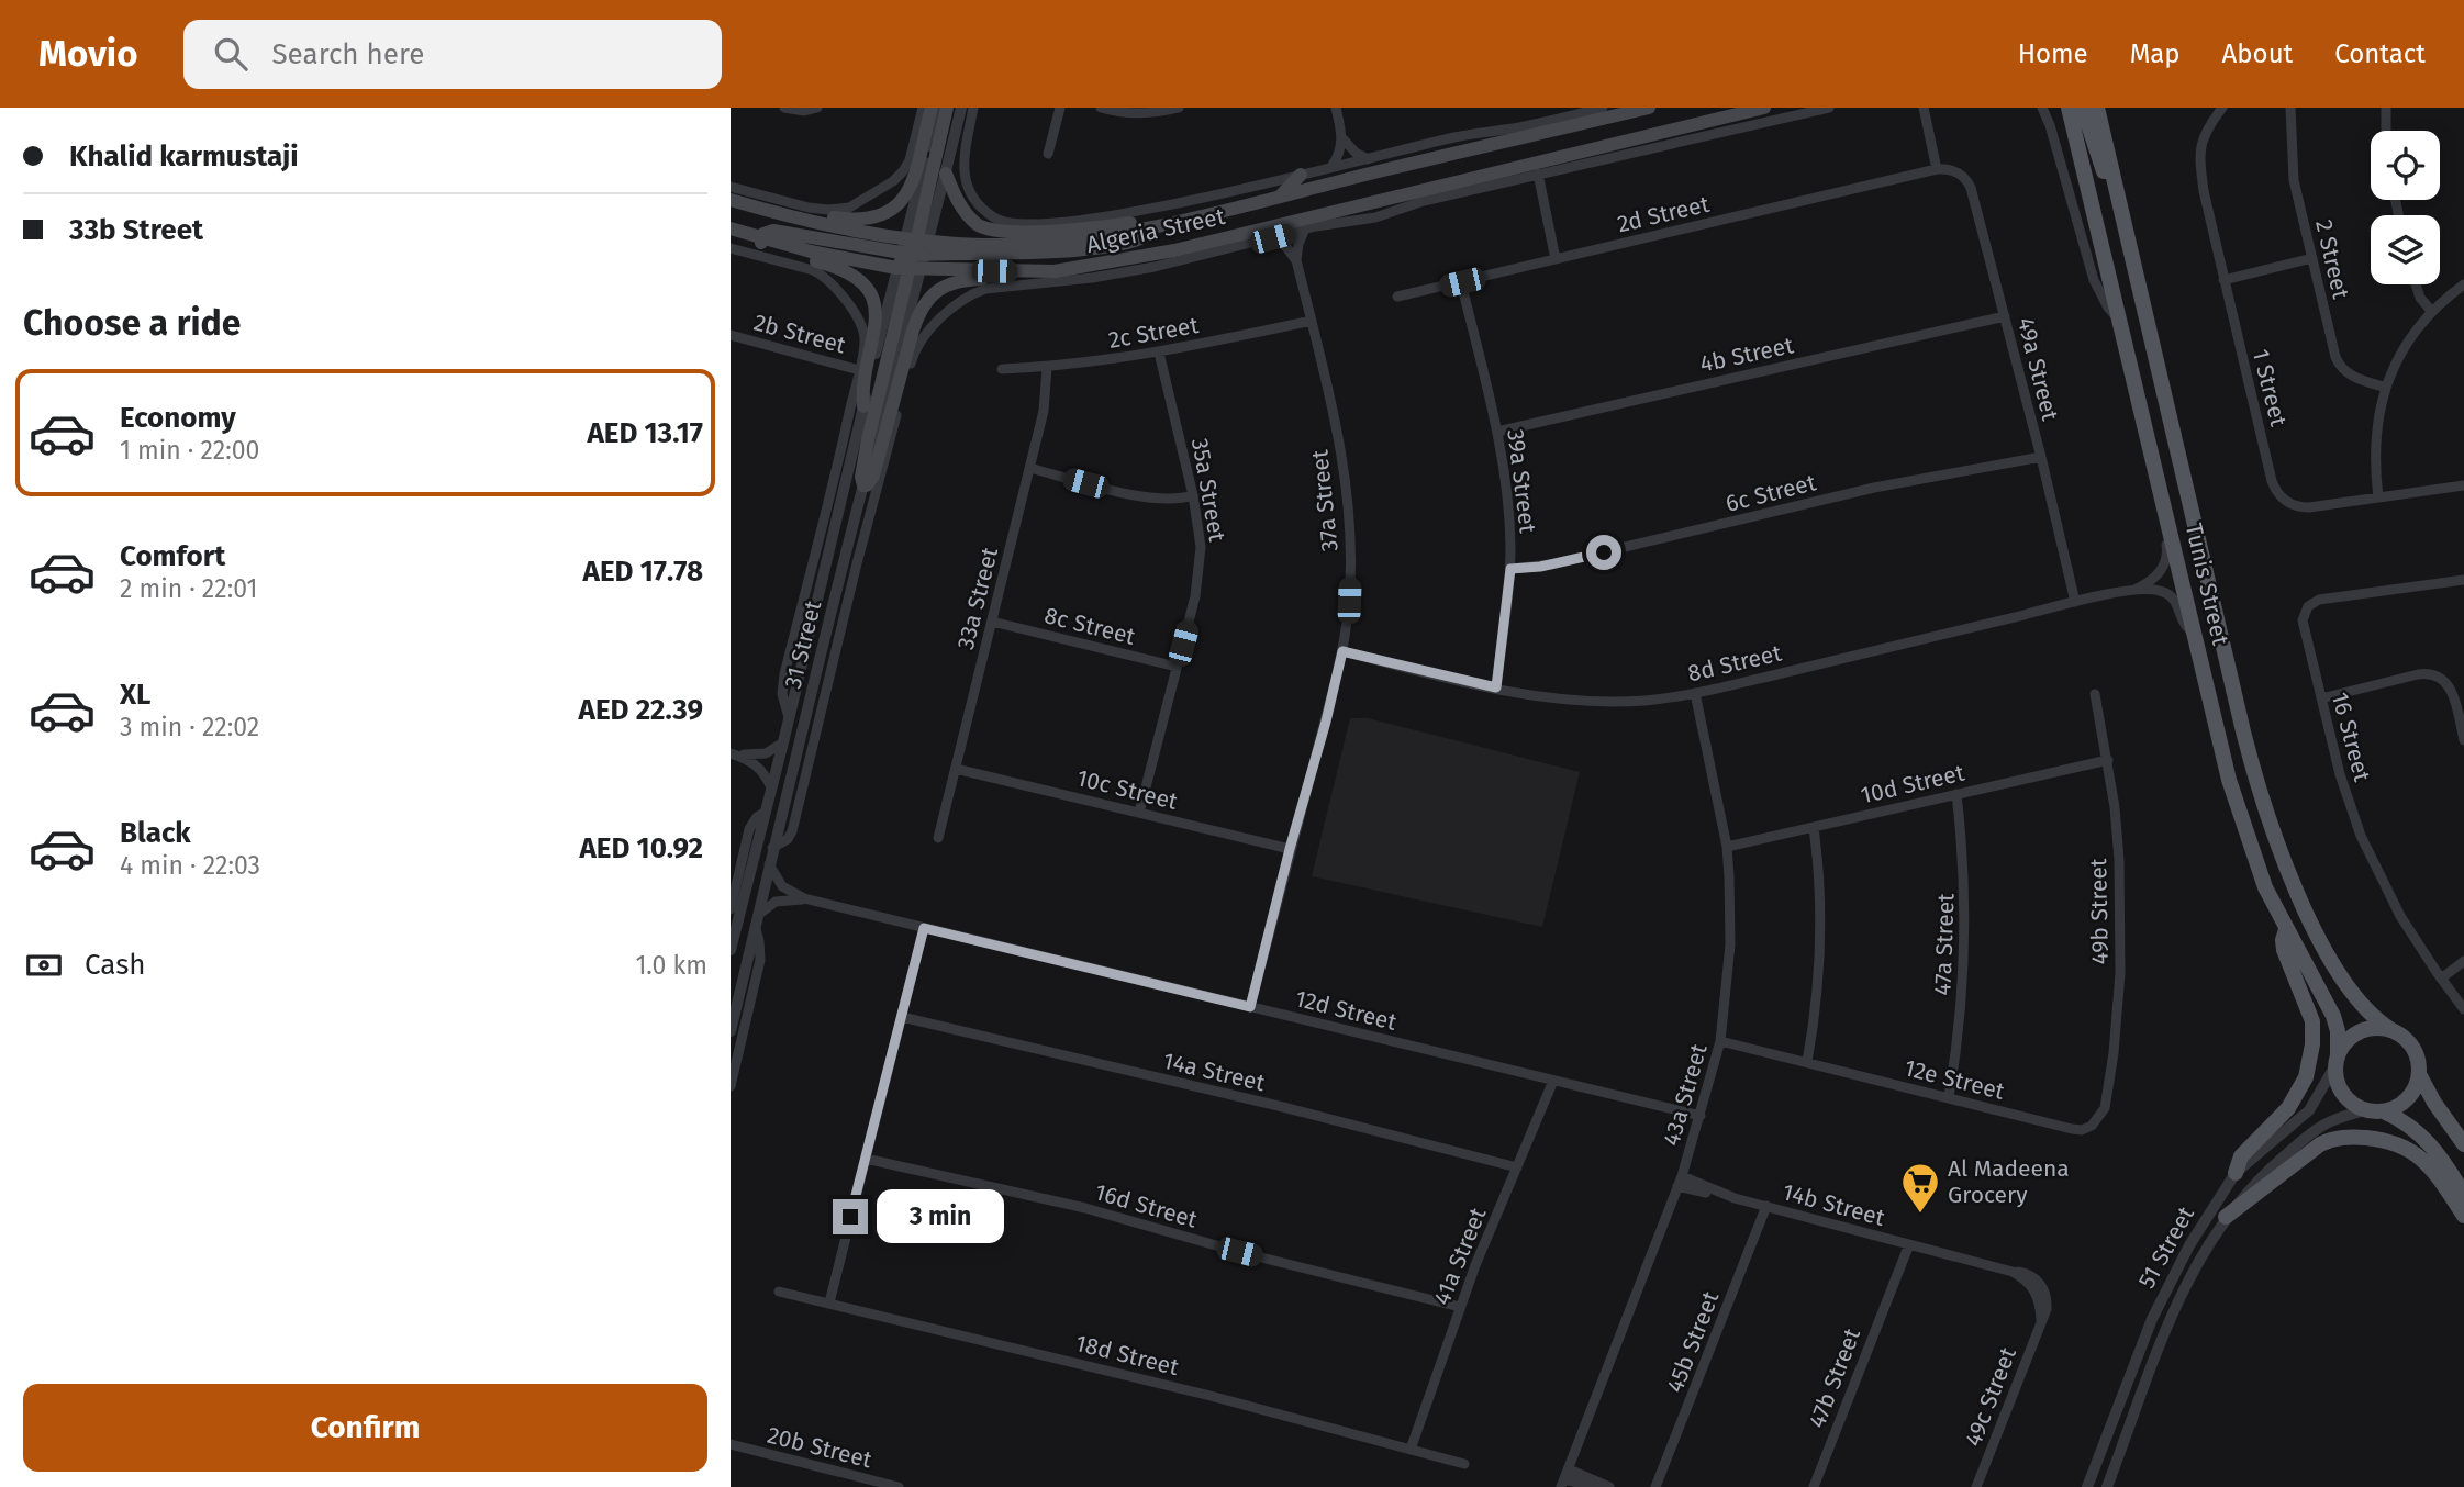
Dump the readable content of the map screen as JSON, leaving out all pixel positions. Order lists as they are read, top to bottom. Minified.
{"streets":{"main road":["Algeria Street","Tunis Street"],"street":["2d Street","2 Street","2c Street","2b Street","4b Street","49a Street","1 Street","39a Street","35a Street","6c Street","37a Street","33a Street","8c Street","31 Street","8d Street","16 Street","10d Street","10c Street","49b Street","47a Street","12d Street","14a Street","12e Street","43a Street","14b Street","16d Street","51 Street","41a Street","45b Street","18d Street","47b Street","49c Street","20b Street"]},"crossings":[["2d Street","49a Street"],["2d Street","39a Street"],["Algeria Street","31 Street"],["2c Street","35a Street"],["2c Street","37a Street"],["2c Street","33a Street"],["4b Street","49a Street"],["4b Street","39a Street"],["49a Street","6c Street"],["49a Street","8d Street"],["39a Street","6c Street"],["39a Street","8d Street"],["35a Street","8c Street"],["35a Street","10c Street"],["37a Street","8d Street"],["37a Street","10c Street"],["37a Street","12d Street"],["Tunis Street","8d Street"],["Tunis Street","51 Street"],["33a Street","8c Street"],["33a Street","10c Street"],["31 Street","12d Street"],["8d Street","43a Street"],["10d Street","49b Street"],["10d Street","47a Street"],["10d Street","43a Street"],["49b Street","12e Street"],["47a Street","12e Street"],["12d Street","43a Street"],["12d Street","41a Street"],["14a Street","41a Street"],["12e Street","43a Street"],["43a Street","14b Street"],["14b Street","45b Street"],["14b Street","47b Street"],["14b Street","49c Street"],["16d Street","41a Street"],["41a Street","18d Street"]],"places":{"supermarket":["Al Madeena Grocery"]},"page":{"header":"Movio","search":"Search here","nav":["Home","Map","About","Contact"],"banner":["Khalid karmustaji","33b Street"],"heading":"Choose a ride","list":[{"name":"Economy","note":"1 min · 22:00","value":"AED 13.17"},{"name":"Comfort","note":"2 min · 22:01","value":"AED 17.78"},{"name":"XL","note":"3 min · 22:02","value":"AED 22.39"},{"name":"Black","note":"4 min · 22:03","value":"AED 10.92"}],"pay":["Cash","1.0 km"],"bubble":"3 min","buttons":"Confirm"}}
